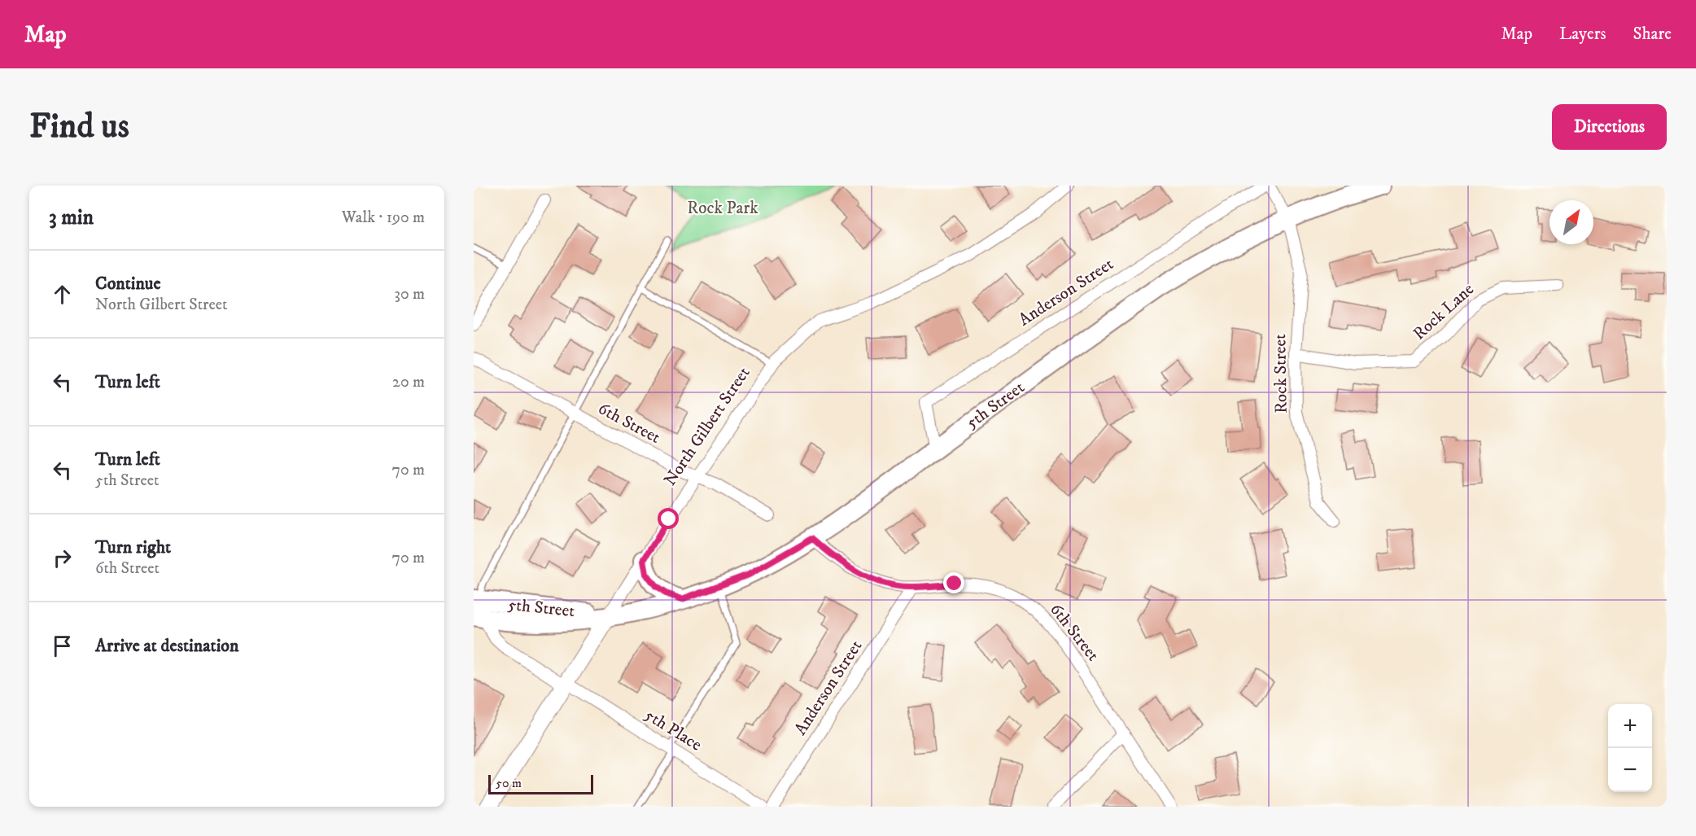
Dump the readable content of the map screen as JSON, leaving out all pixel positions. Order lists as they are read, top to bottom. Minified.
{"streets":{"main road":["5th Street"],"street":["Anderson Street","Rock Lane","Rock Street","6th Street","North Gilbert Street","5th Place"]},"crossings":[["Anderson Street","Rock Street"],["Anderson Street","5th Street"],["Anderson Street","6th Street"],["Rock Lane","Rock Street"],["Rock Street","5th Street"],["5th Street","6th Street"],["5th Street","North Gilbert Street"],["5th Street","5th Place"],["6th Street","North Gilbert Street"],["North Gilbert Street","5th Place"]],"parks":["Rock Park"],"scale_bar":"50 m","north":"top right","page":{"header":"Map","nav":["Map","Layers","Share"],"buttons":"Directions","title":"Find us","heading":["3 min","Walk · 190 m"],"list":[["Continue","North Gilbert Street","30 m"],["Turn left","20 m"],["Turn left","5th Street","70 m"],["Turn right","6th Street","70 m"],"Arrive at destination"],"map_buttons":["+","−"],"scale":"50 m"}}
